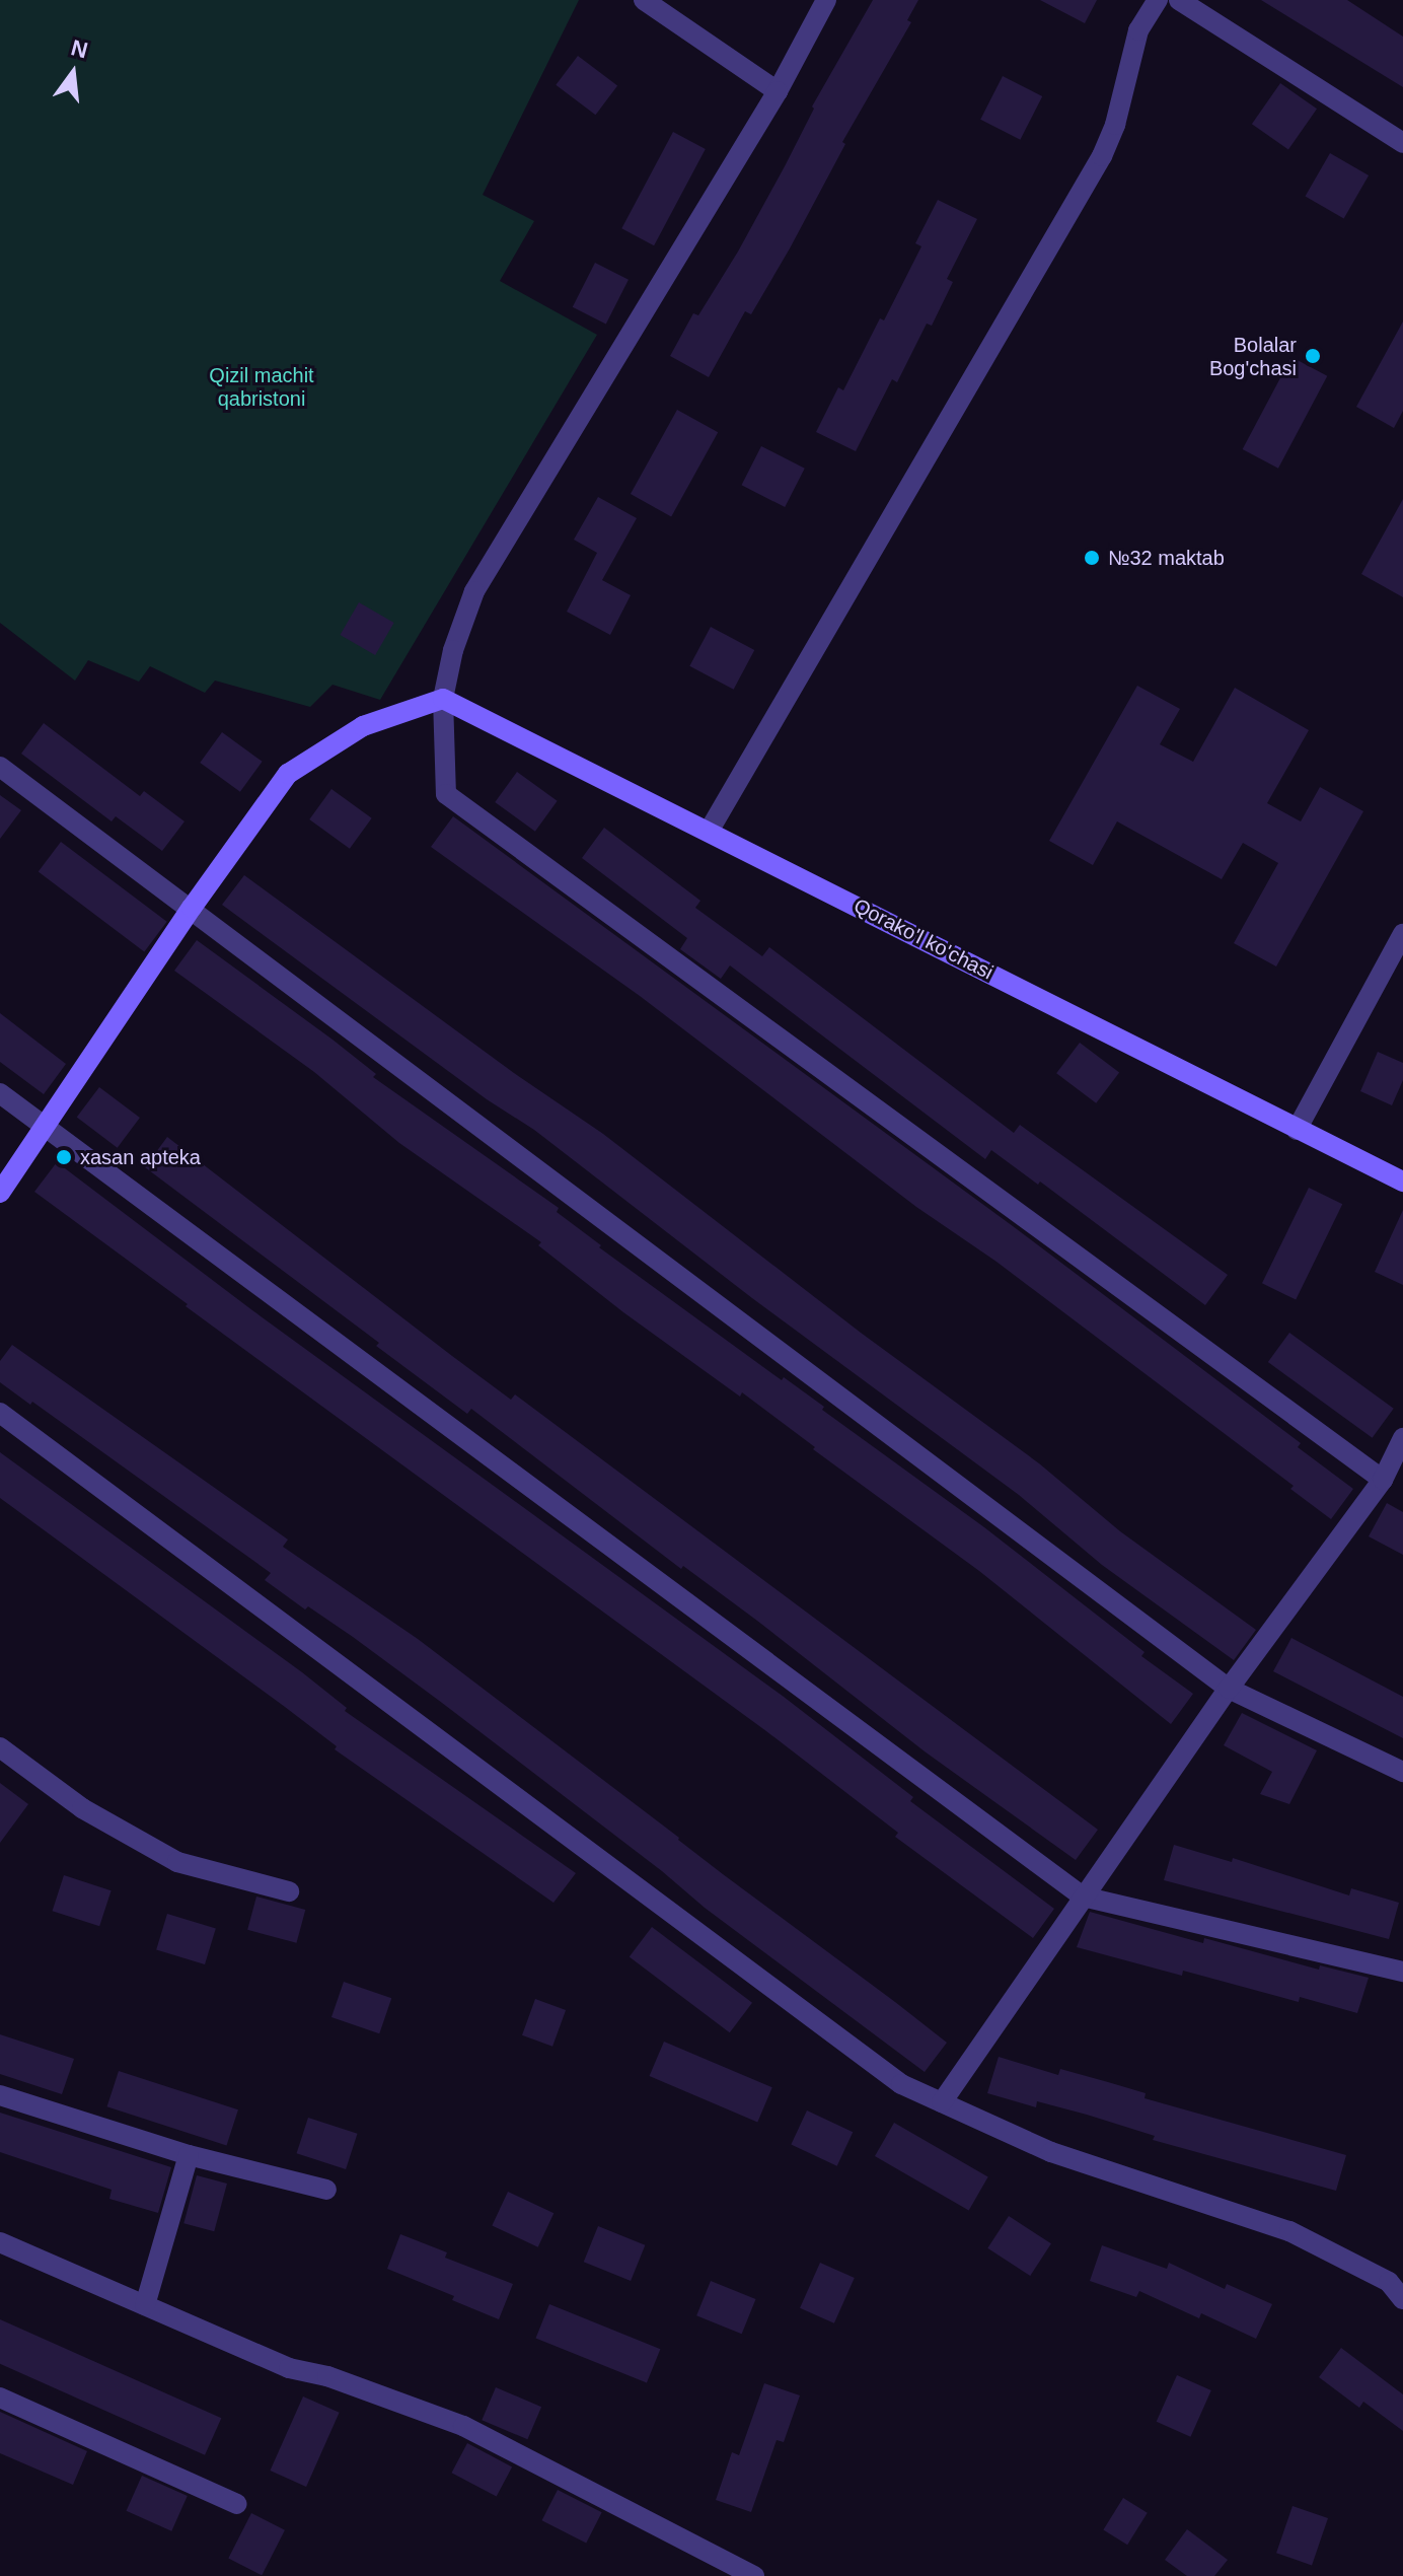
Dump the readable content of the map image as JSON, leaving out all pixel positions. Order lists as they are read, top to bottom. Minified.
{"streets":{"street":["Qorako'l ko'chasi"]},"parks":["Qizil machit qabristoni"],"places":["Bolalar Bog'chasi","№32 maktab","xasan apteka"],"north":"top"}
